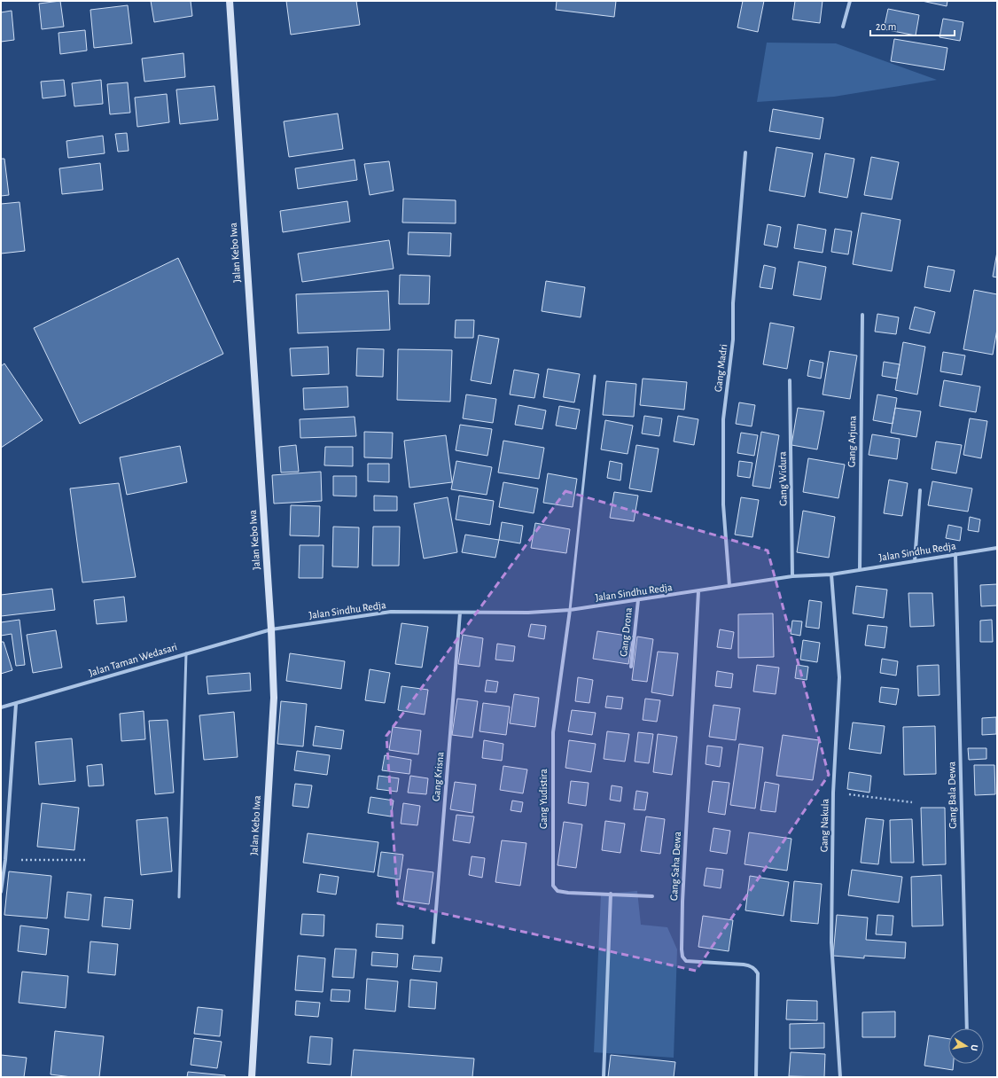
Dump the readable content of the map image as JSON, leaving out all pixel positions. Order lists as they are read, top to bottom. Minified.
{"streets":{"street":["Jalan Kebo Iwa","Gang Madri","Gang Arjuna","Gang Widura","Jalan Sindhu Redja","Gang Drona","Jalan Taman Wedasari","Gang Krisna","Gang Bala Dewa","Gang Yudistira","Gang Nakula","Gang Saha Dewa"]},"crossings":[["Jalan Kebo Iwa","Jalan Sindhu Redja"],["Jalan Kebo Iwa","Jalan Taman Wedasari"],["Gang Madri","Jalan Sindhu Redja"],["Gang Arjuna","Jalan Sindhu Redja"],["Gang Widura","Jalan Sindhu Redja"],["Jalan Sindhu Redja","Gang Drona"],["Jalan Sindhu Redja","Jalan Taman Wedasari"],["Jalan Sindhu Redja","Gang Krisna"],["Jalan Sindhu Redja","Gang Bala Dewa"],["Jalan Sindhu Redja","Gang Yudistira"],["Jalan Sindhu Redja","Gang Nakula"],["Jalan Sindhu Redja","Gang Saha Dewa"]],"scale_bar":"20 m","north":"right"}
